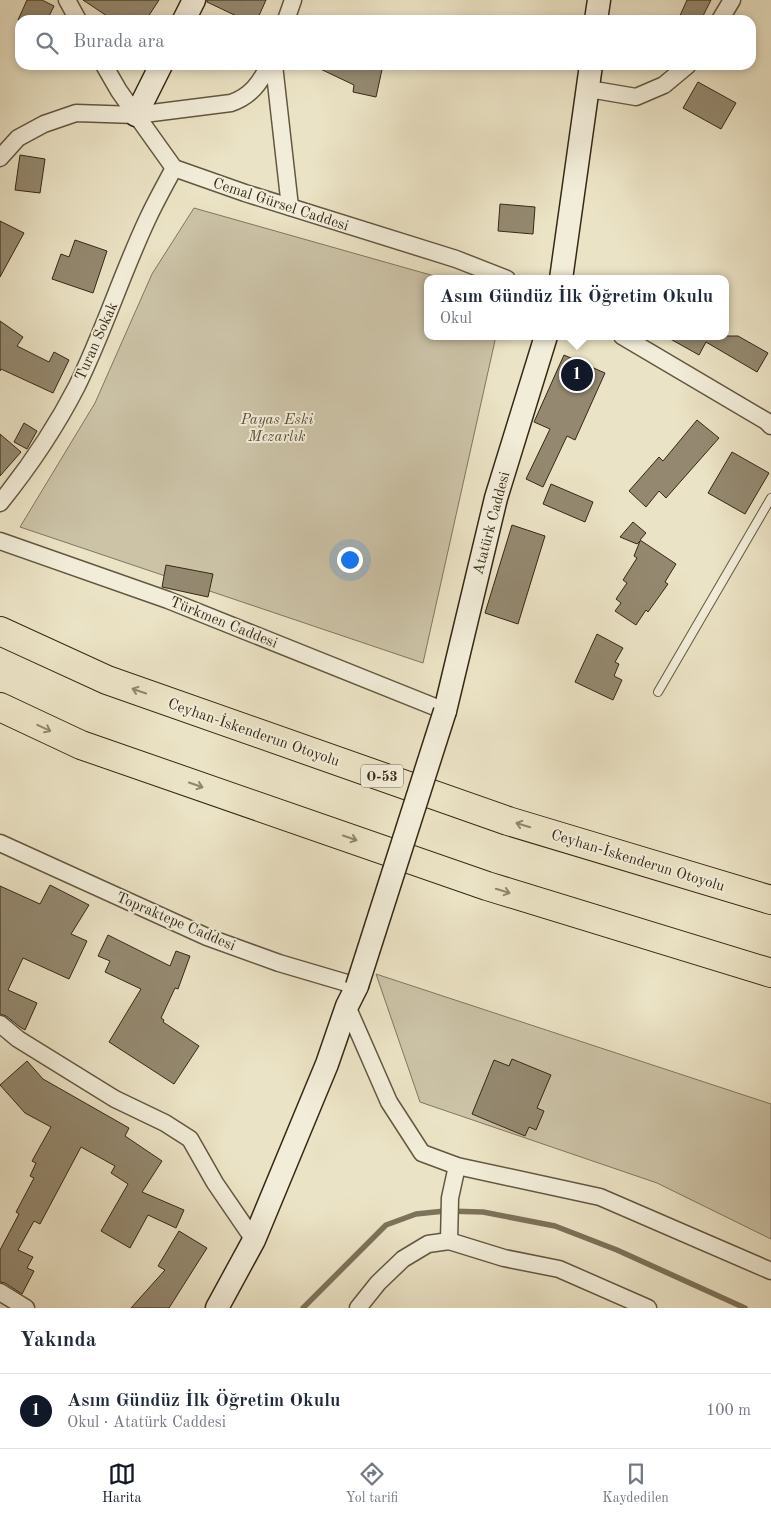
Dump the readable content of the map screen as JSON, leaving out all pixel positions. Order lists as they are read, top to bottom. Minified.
{"streets":{"highway":["Ceyhan-İskenderun Otoyolu","O-53"],"street":["Cemal Gürsel Caddesi","Turan Sokak","Atatürk Caddesi","Türkmen Caddesi","Topraktepe Caddesi"]},"crossings":[["Cemal Gürsel Caddesi","Turan Sokak"],["Atatürk Caddesi","Türkmen Caddesi"],["Atatürk Caddesi","Topraktepe Caddesi"]],"parks":["Payas Eski Mezarlık"],"page":{"search":"Burada ara","popup":["Asım Gündüz İlk Öğretim Okulu","Okul"],"pins":"1","heading":"Yakında","list":[{"mark":"1","name":"Asım Gündüz İlk Öğretim Okulu","note":"Okul · Atatürk Caddesi","value":"100 m"}],"nav":["Harita","Yol tarifi","Kaydedilen"]}}
